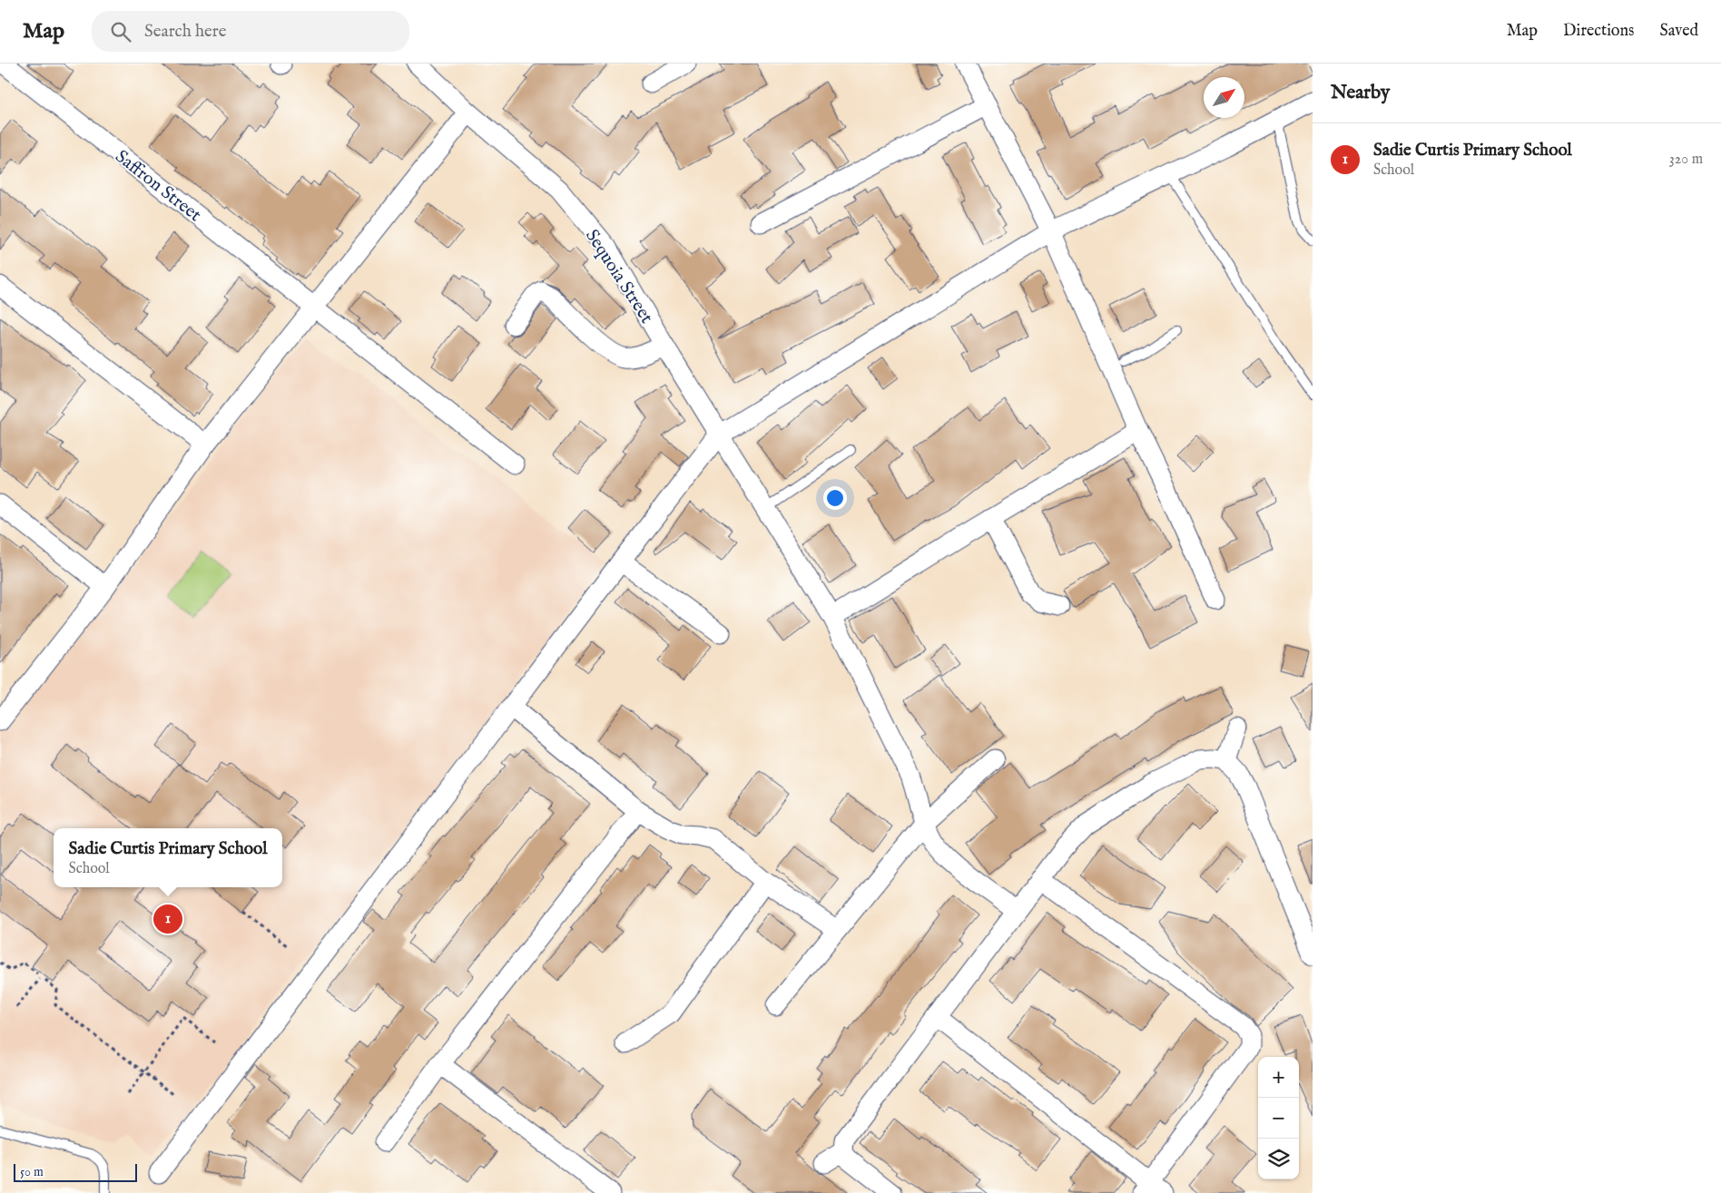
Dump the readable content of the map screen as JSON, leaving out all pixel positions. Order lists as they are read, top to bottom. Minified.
{"streets":{"street":["Saffron Street","Sequoia Street"]},"scale_bar":"50 m","north":"top right","page":{"header":"Map","search":"Search here","nav":["Map","Directions","Saved"],"heading":"Nearby","list":[{"mark":"1","name":"Sadie Curtis Primary School","note":"School","value":"320 m"}],"popup":["Sadie Curtis Primary School","School"],"pins":"1","map_buttons":["+","−"],"scale":"50 m"}}
